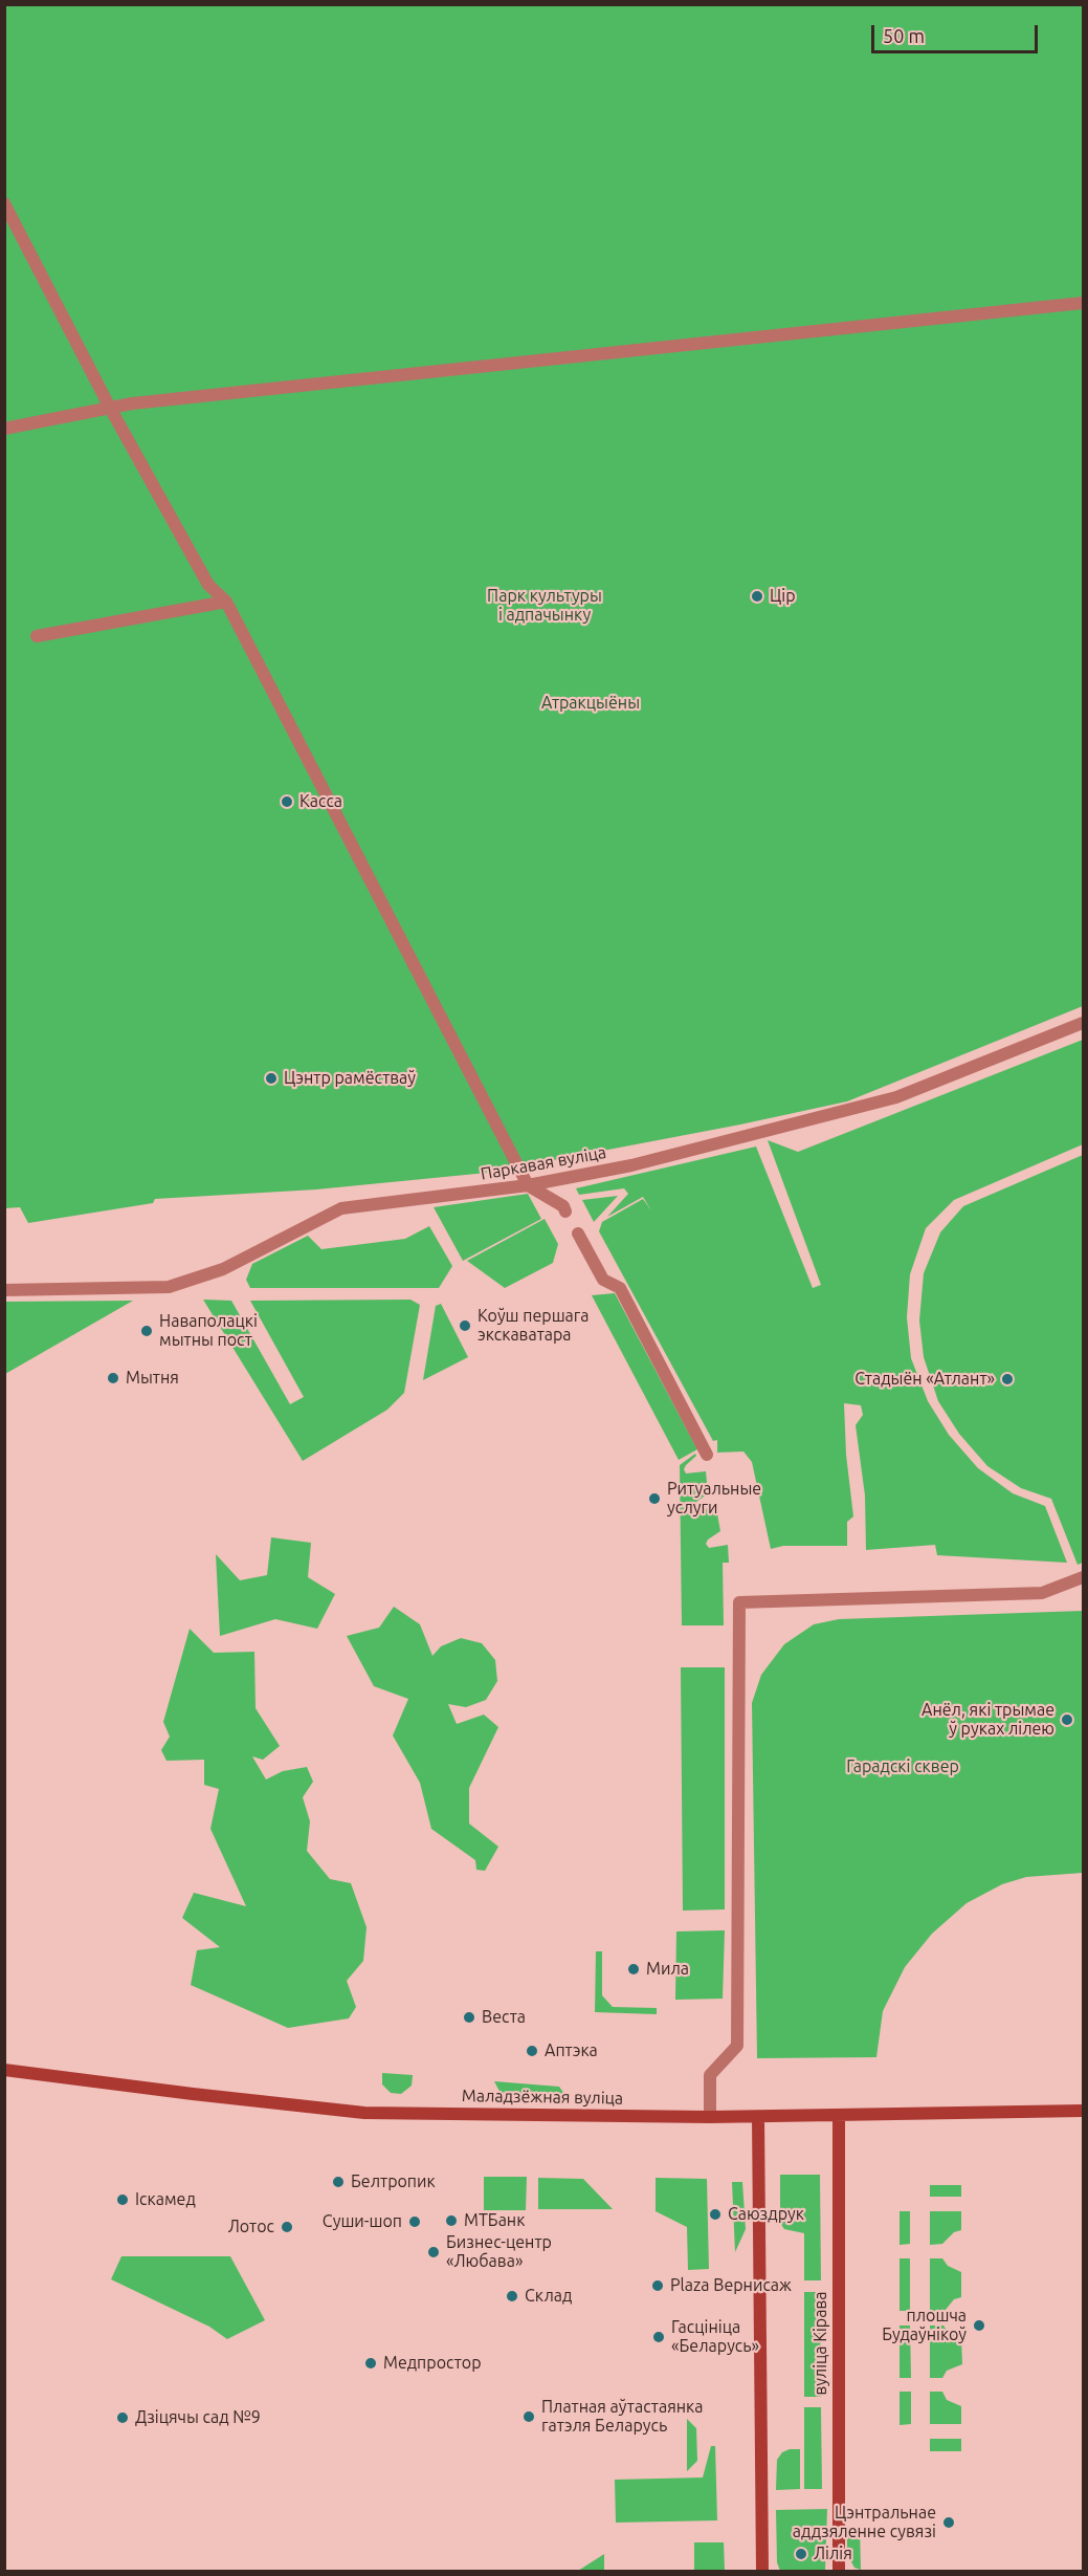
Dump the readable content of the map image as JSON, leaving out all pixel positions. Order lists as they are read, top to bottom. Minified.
{"streets":{"main road":["Маладзёжная вуліца","вуліца Кірава"],"street":["Паркавая вуліца"]},"crossings":[["Маладзёжная вуліца","вуліца Кірава"]],"parks":["Парк культуры і адпачынку","Атракцыёны","Гарадскі сквер"],"places":["Цір","Касса","Цэнтр рамёстваў","Коўш першага экскаватара","Наваполацкі мытны пост","Мытня","Стадыён «Атлант»","Ритуальные услуги","Анёл, які трымае ў руках лілею","Мила","Веста","Аптэка","Белтропик","Іскамед","Саюздрук","МТБанк","Суши-шоп","Лотос","Бизнес-центр «Любава»","Plaza Вернисаж","Склад","плошча Будаўнікоў","Гасцініца «Беларусь»","Медпростор","Платная аўтастаянка гатэля Беларусь","Дзіцячы сад №9","Цэнтральнае аддзяленне сувязі","Лілія"],"scale_bar":"50 m"}
